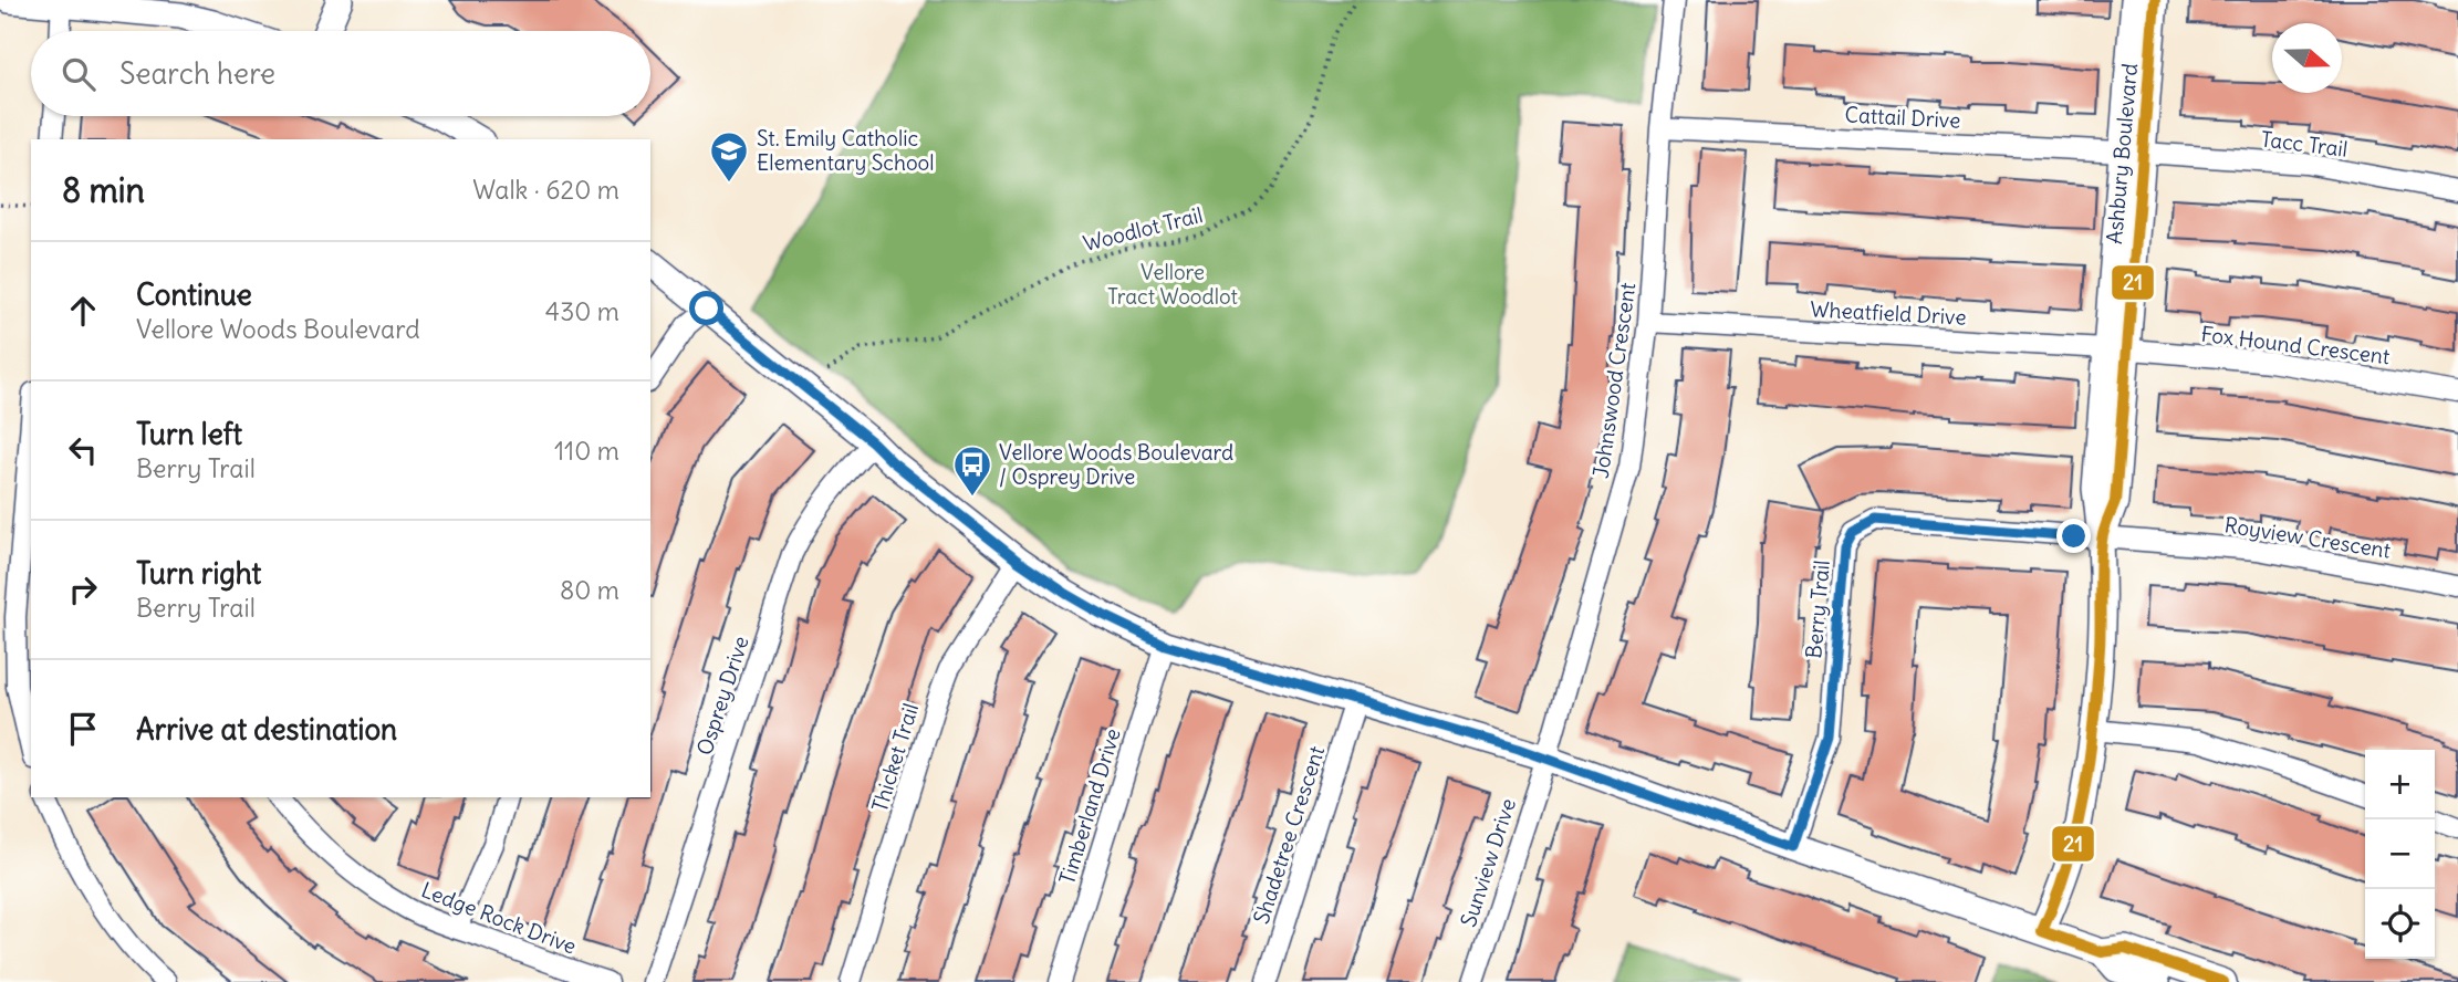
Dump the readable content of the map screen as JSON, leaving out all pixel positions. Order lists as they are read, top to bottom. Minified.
{"streets":{"street":["Cattail Drive","Tacc Trail","Ashbury Boulevard","Wheatfield Drive","Fox Hound Crescent","Johnswood Crescent","Royview Crescent","Berry Trail","Osprey Drive","Thicket Trail","Timberland Drive","Shadetree Crescent","Sunview Drive","Ledge Rock Drive"],"path":["Woodlot Trail"]},"crossings":[["Cattail Drive","Tacc Trail"],["Cattail Drive","Ashbury Boulevard"],["Cattail Drive","Johnswood Crescent"],["Tacc Trail","Ashbury Boulevard"],["Ashbury Boulevard","Wheatfield Drive"],["Ashbury Boulevard","Fox Hound Crescent"],["Ashbury Boulevard","Royview Crescent"],["Ashbury Boulevard","Berry Trail"],["Wheatfield Drive","Fox Hound Crescent"],["Wheatfield Drive","Johnswood Crescent"],["Johnswood Crescent","Sunview Drive"],["Royview Crescent","Berry Trail"]],"parks":["Vellore Tract Woodlot"],"places":{"school or university":["St. Emily Catholic Elementary School"],"bus stop":["Vellore Woods Boulevard / Osprey Drive"]},"lines":["transit line 21"],"north":"right","page":{"search":"Search here","heading":["8 min","Walk · 620 m"],"list":[["Continue","Vellore Woods Boulevard","430 m"],["Turn left","Berry Trail","110 m"],["Turn right","Berry Trail","80 m"],"Arrive at destination"],"map_buttons":["+","−"]}}
